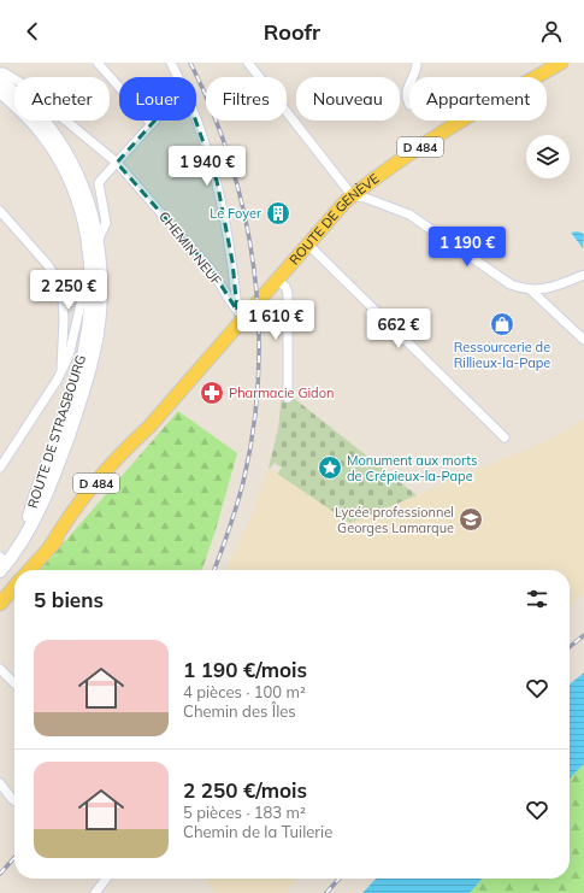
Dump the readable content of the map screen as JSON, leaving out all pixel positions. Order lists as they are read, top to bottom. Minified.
{"streets":{"main road":["D 484","ROUTE DE GENÈVE","ROUTE DE STRASBOURG"],"street":["CHEMIN NEUF"]},"crossings":[["ROUTE DE GENÈVE","CHEMIN NEUF"]],"places":{"building":["Le Foyer"],"shop":["Ressourcerie de Rillieux-la-Pape"],"pharmacy":["Pharmacie Gidon"],"place":["Monument aux morts de Crépieux-la-Pape"],"school or university":["Lycée professionnel Georges Lamarque"]},"page":{"header":"Roofr","chip":["Acheter","Louer","Filtres","Nouveau","Appartement"],"price":["1 940 €","1 190 €","2 250 €","1 610 €","662 €"],"heading":"5 biens","list":[{"name":"1 190 €/mois","note":"4 pièces · 100 m² · Chemin des Îles"},{"name":"2 250 €/mois","note":"5 pièces · 183 m² · Chemin de la Tuilerie"}]}}
